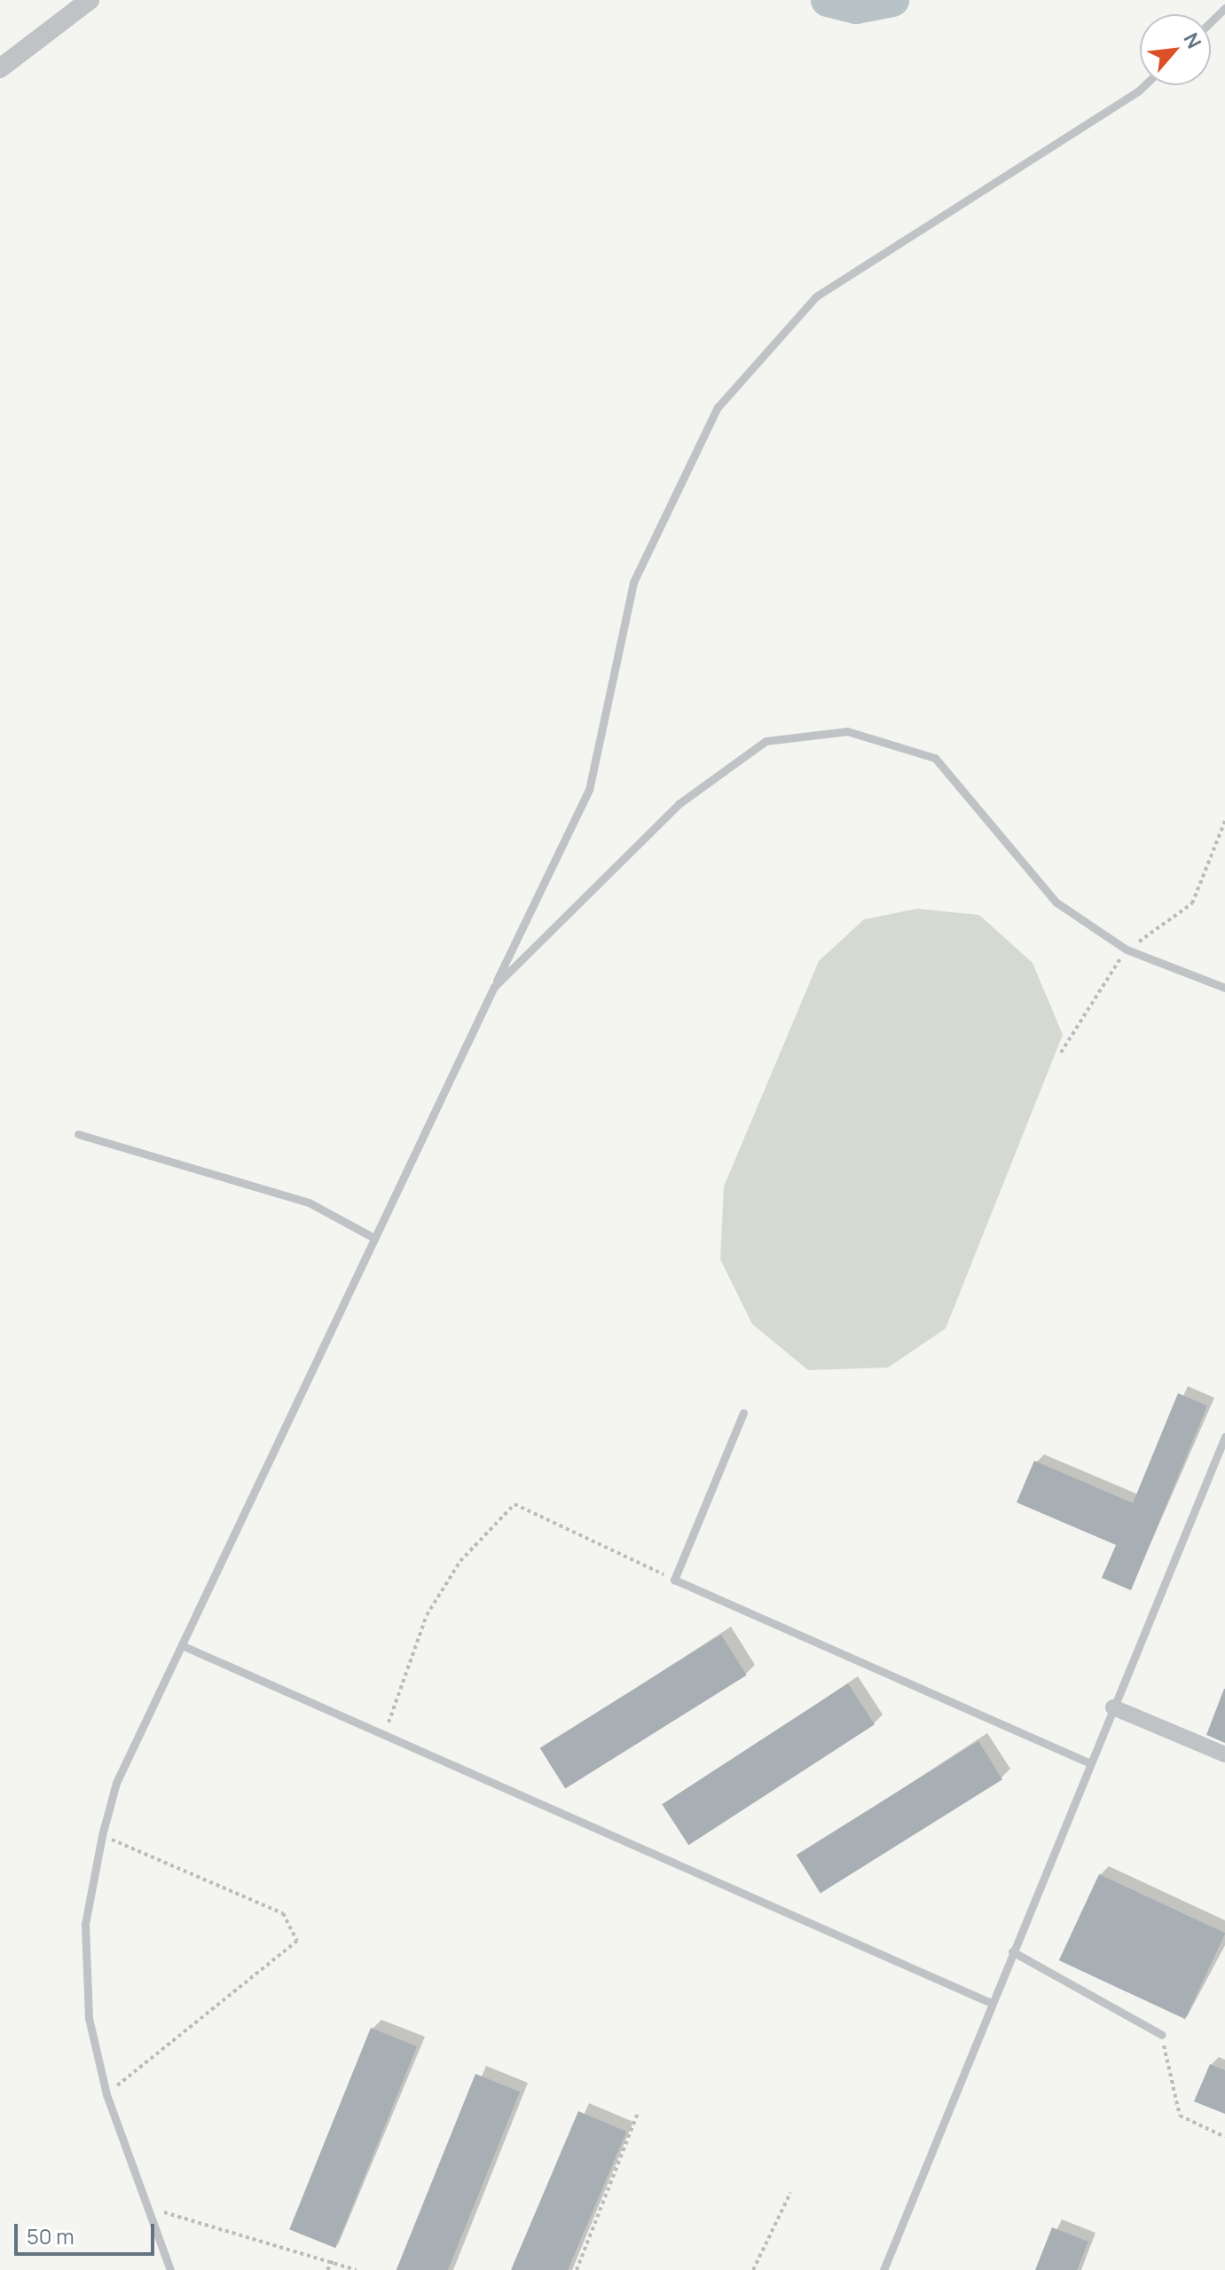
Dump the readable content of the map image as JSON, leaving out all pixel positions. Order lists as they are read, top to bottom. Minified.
{"scale_bar":"50 m","north":"top right"}
